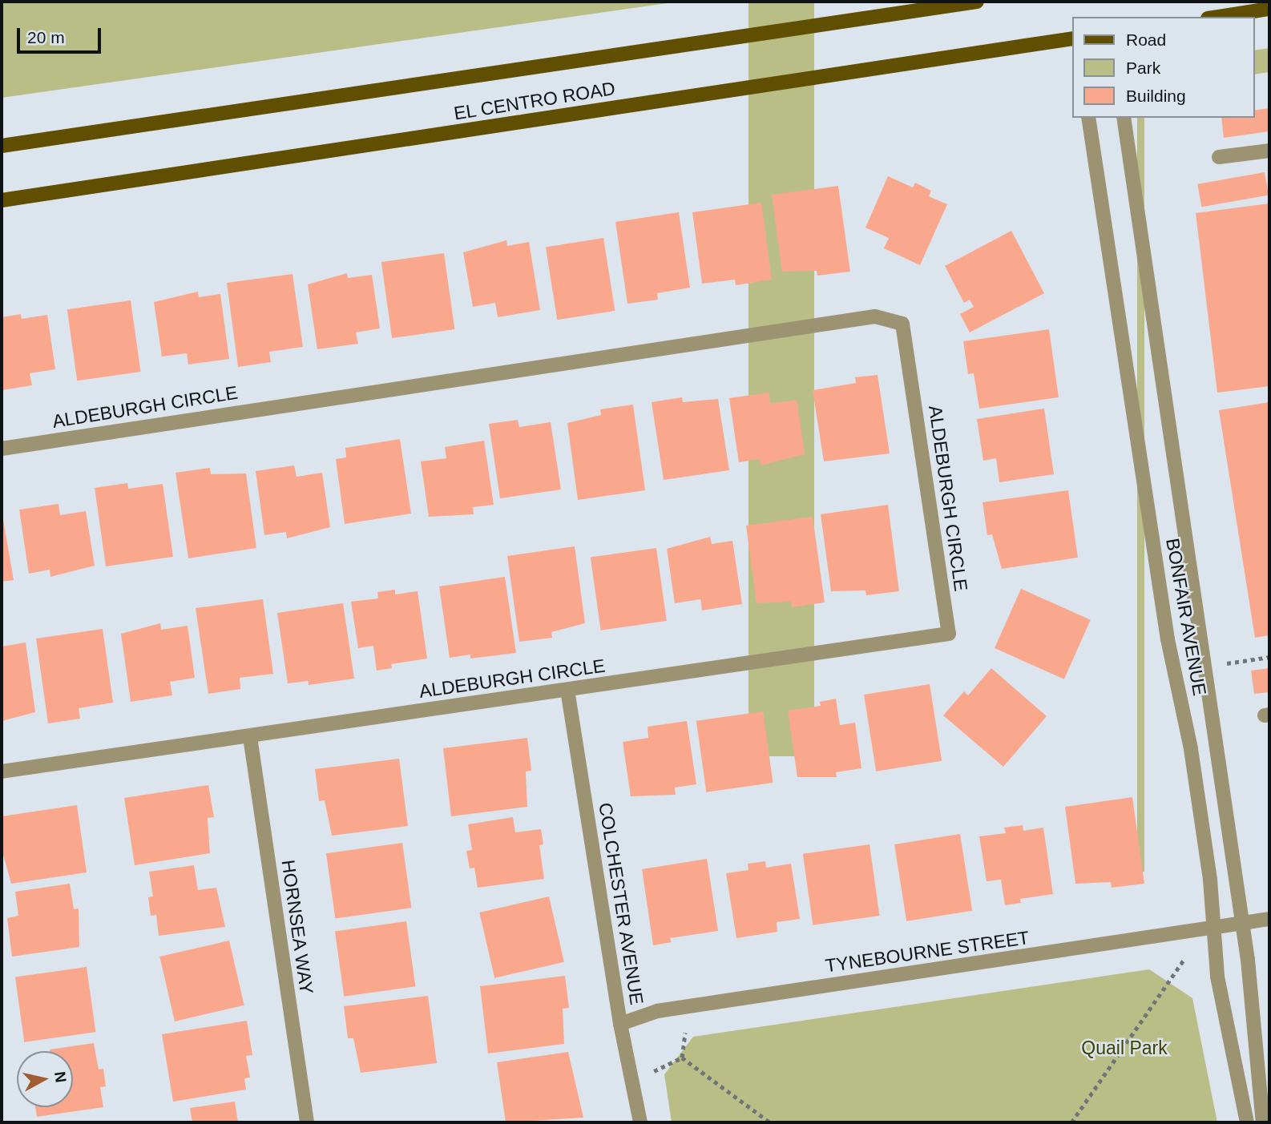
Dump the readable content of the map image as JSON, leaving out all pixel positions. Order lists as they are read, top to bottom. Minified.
{"streets":{"main road":["EL CENTRO ROAD"],"street":["ALDEBURGH CIRCLE","BONFAIR AVENUE","COLCHESTER AVENUE","HORNSEA WAY","TYNEBOURNE STREET"]},"crossings":[["ALDEBURGH CIRCLE","COLCHESTER AVENUE"],["ALDEBURGH CIRCLE","HORNSEA WAY"],["BONFAIR AVENUE","TYNEBOURNE STREET"],["COLCHESTER AVENUE","TYNEBOURNE STREET"]],"parks":["Quail Park"],"legend":["Road","Park","Building"],"scale_bar":"20 m","north":"right"}
